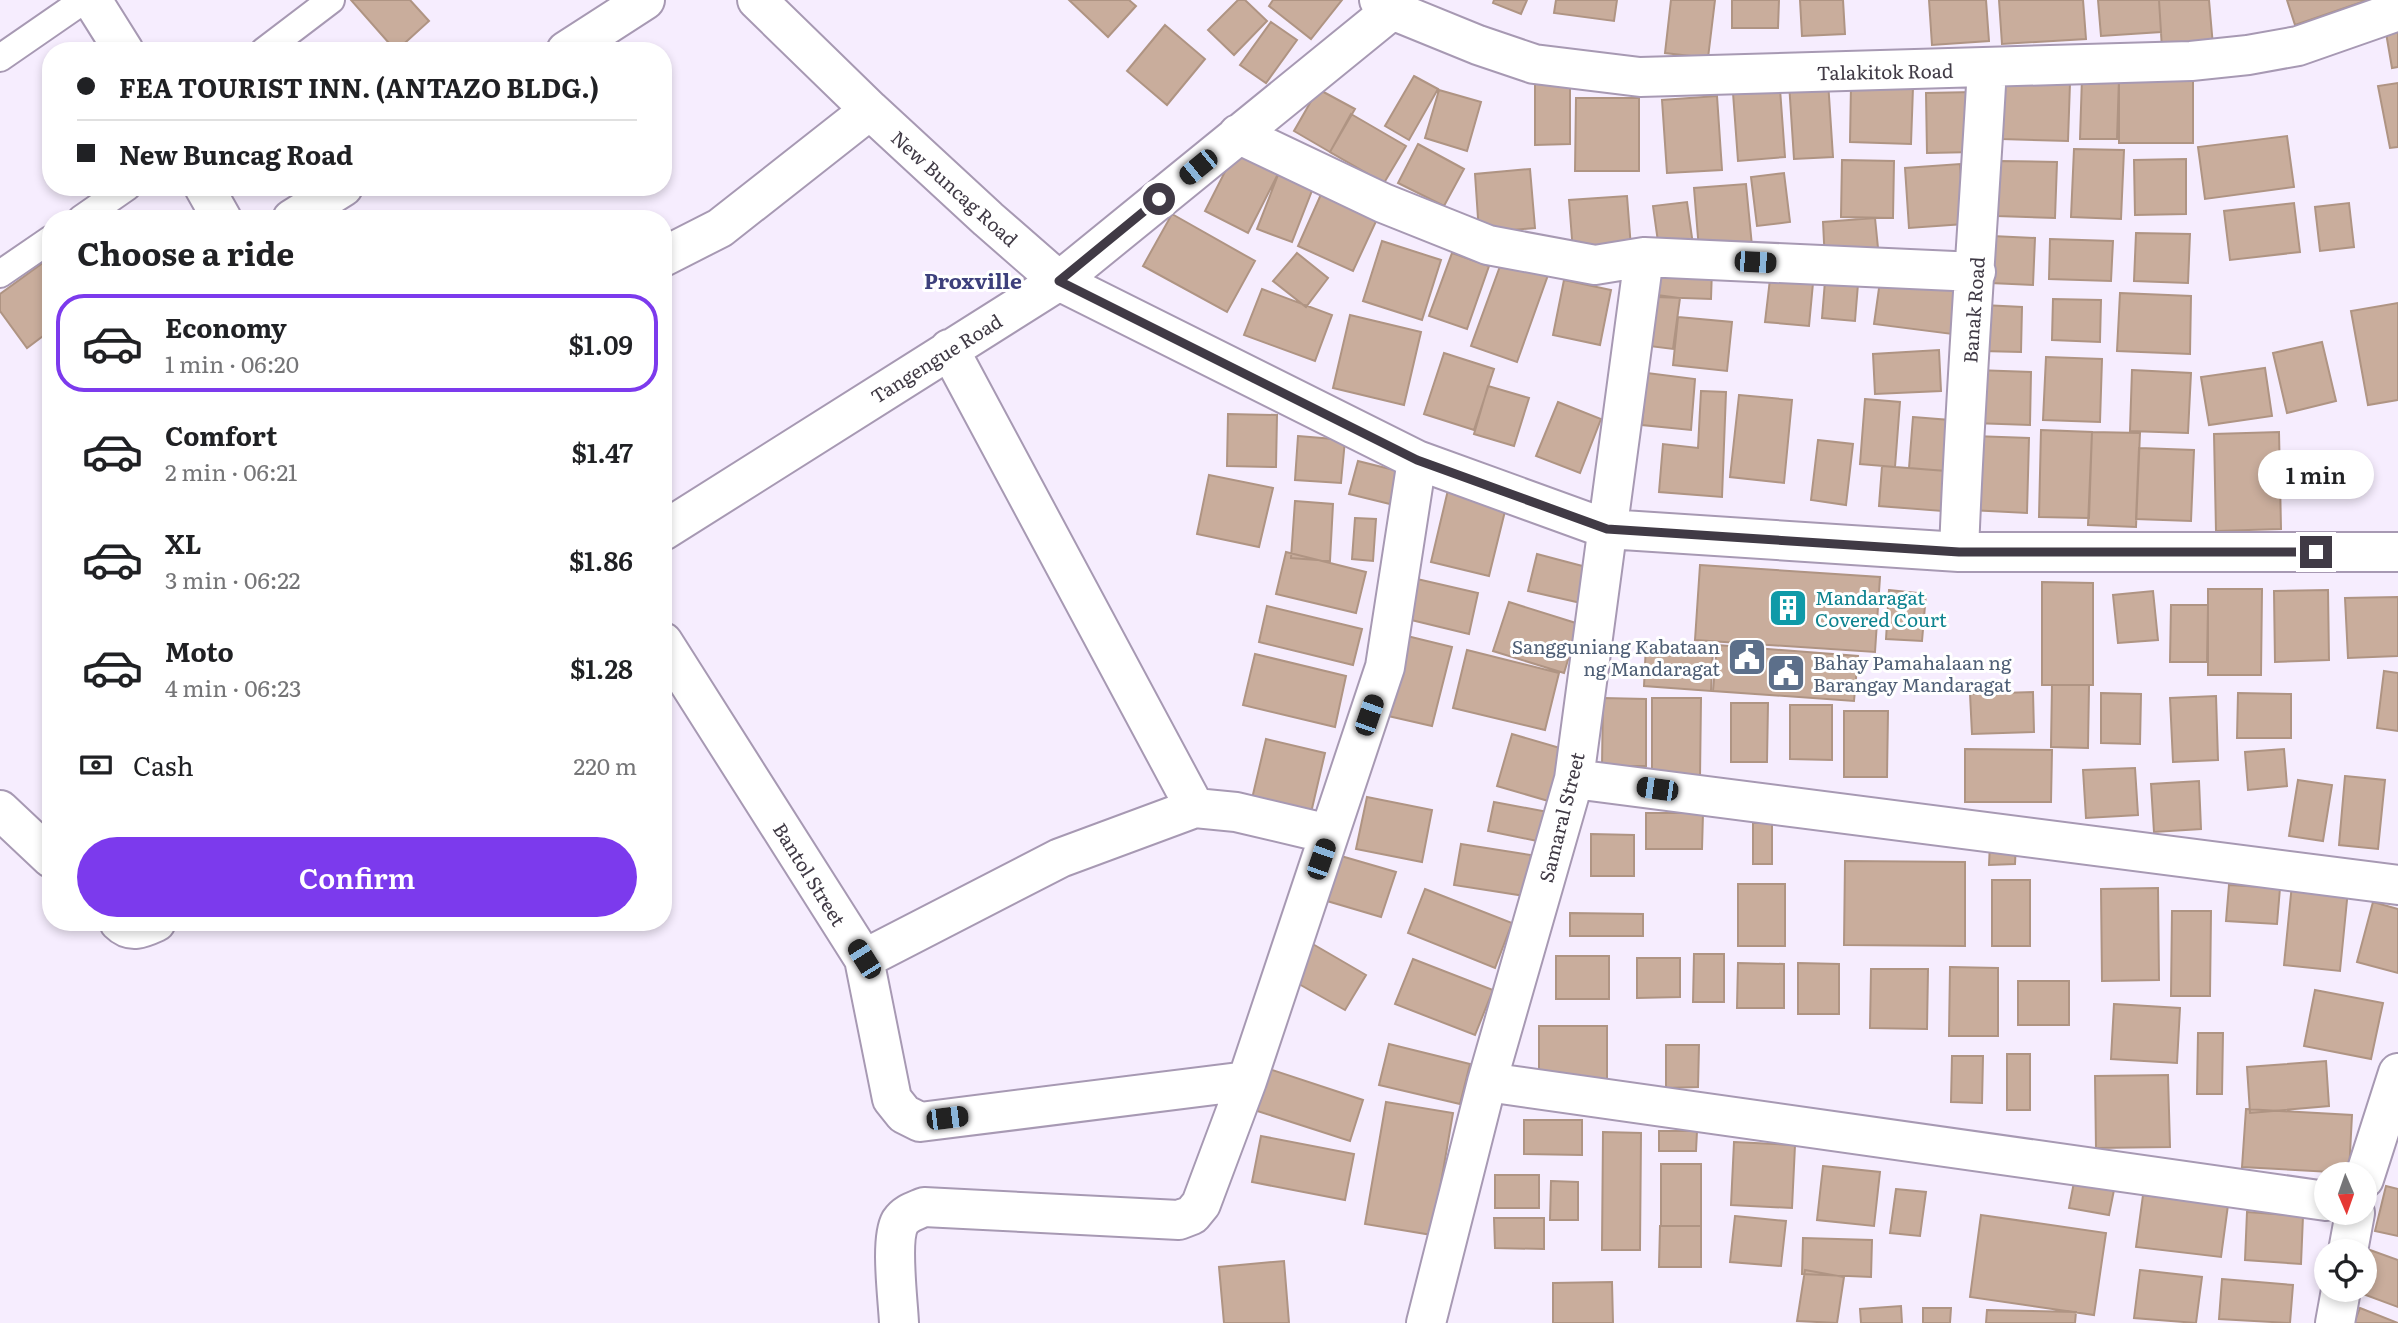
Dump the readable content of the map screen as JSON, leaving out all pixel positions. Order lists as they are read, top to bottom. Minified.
{"streets":{"street":["Talakitok Road","New Buncag Road","Banak Road","Tangengue Road","Samaral Street","Bantol Street"]},"crossings":[["Talakitok Road","Banak Road"],["Talakitok Road","Tangengue Road"],["New Buncag Road","Banak Road"],["New Buncag Road","Tangengue Road"],["New Buncag Road","Samaral Street"]],"districts":["Proxville"],"places":{"building":["Mandaragat Covered Court"],"public building":["Sangguniang Kabataan ng Mandaragat","Bahay Pamahalaan ng Barangay Mandaragat"]},"north":"bottom","page":{"banner":["FEA TOURIST INN. (ANTAZO BLDG.)","New Buncag Road"],"heading":"Choose a ride","list":[{"name":"Economy","note":"1 min · 06:20","value":"$1.09"},{"name":"Comfort","note":"2 min · 06:21","value":"$1.47"},{"name":"XL","note":"3 min · 06:22","value":"$1.86"},{"name":"Moto","note":"4 min · 06:23","value":"$1.28"}],"bubble":"1 min","pay":["Cash","220 m"],"buttons":"Confirm"}}
